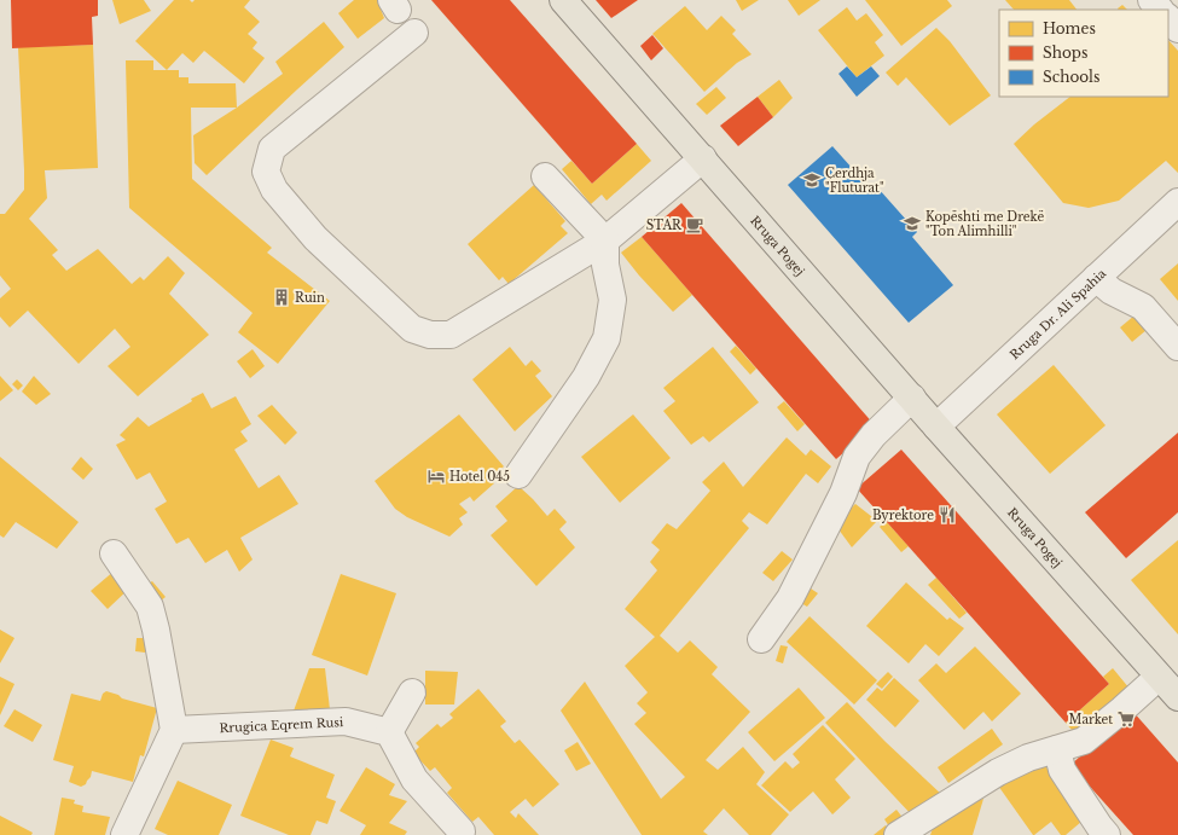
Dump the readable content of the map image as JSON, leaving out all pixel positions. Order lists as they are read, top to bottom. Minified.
{"streets":{"main road":["Rruga Pogej"],"street":["Rruga Dr. Ali Spahia","Rrugica Eqrem Rusi"]},"crossings":[["Rruga Pogej","Rruga Dr. Ali Spahia"]],"places":{"school or university":["Çerdhja \"Fluturat\"","Kopështi me Drekë \"Ton Alimhilli\""],"cafe":["STAR"],"building":["Ruin"],"hotel":["Hotel 045"],"restaurant":["Byrektore"],"supermarket":["Market"]},"legend":["Homes","Shops","Schools"]}
